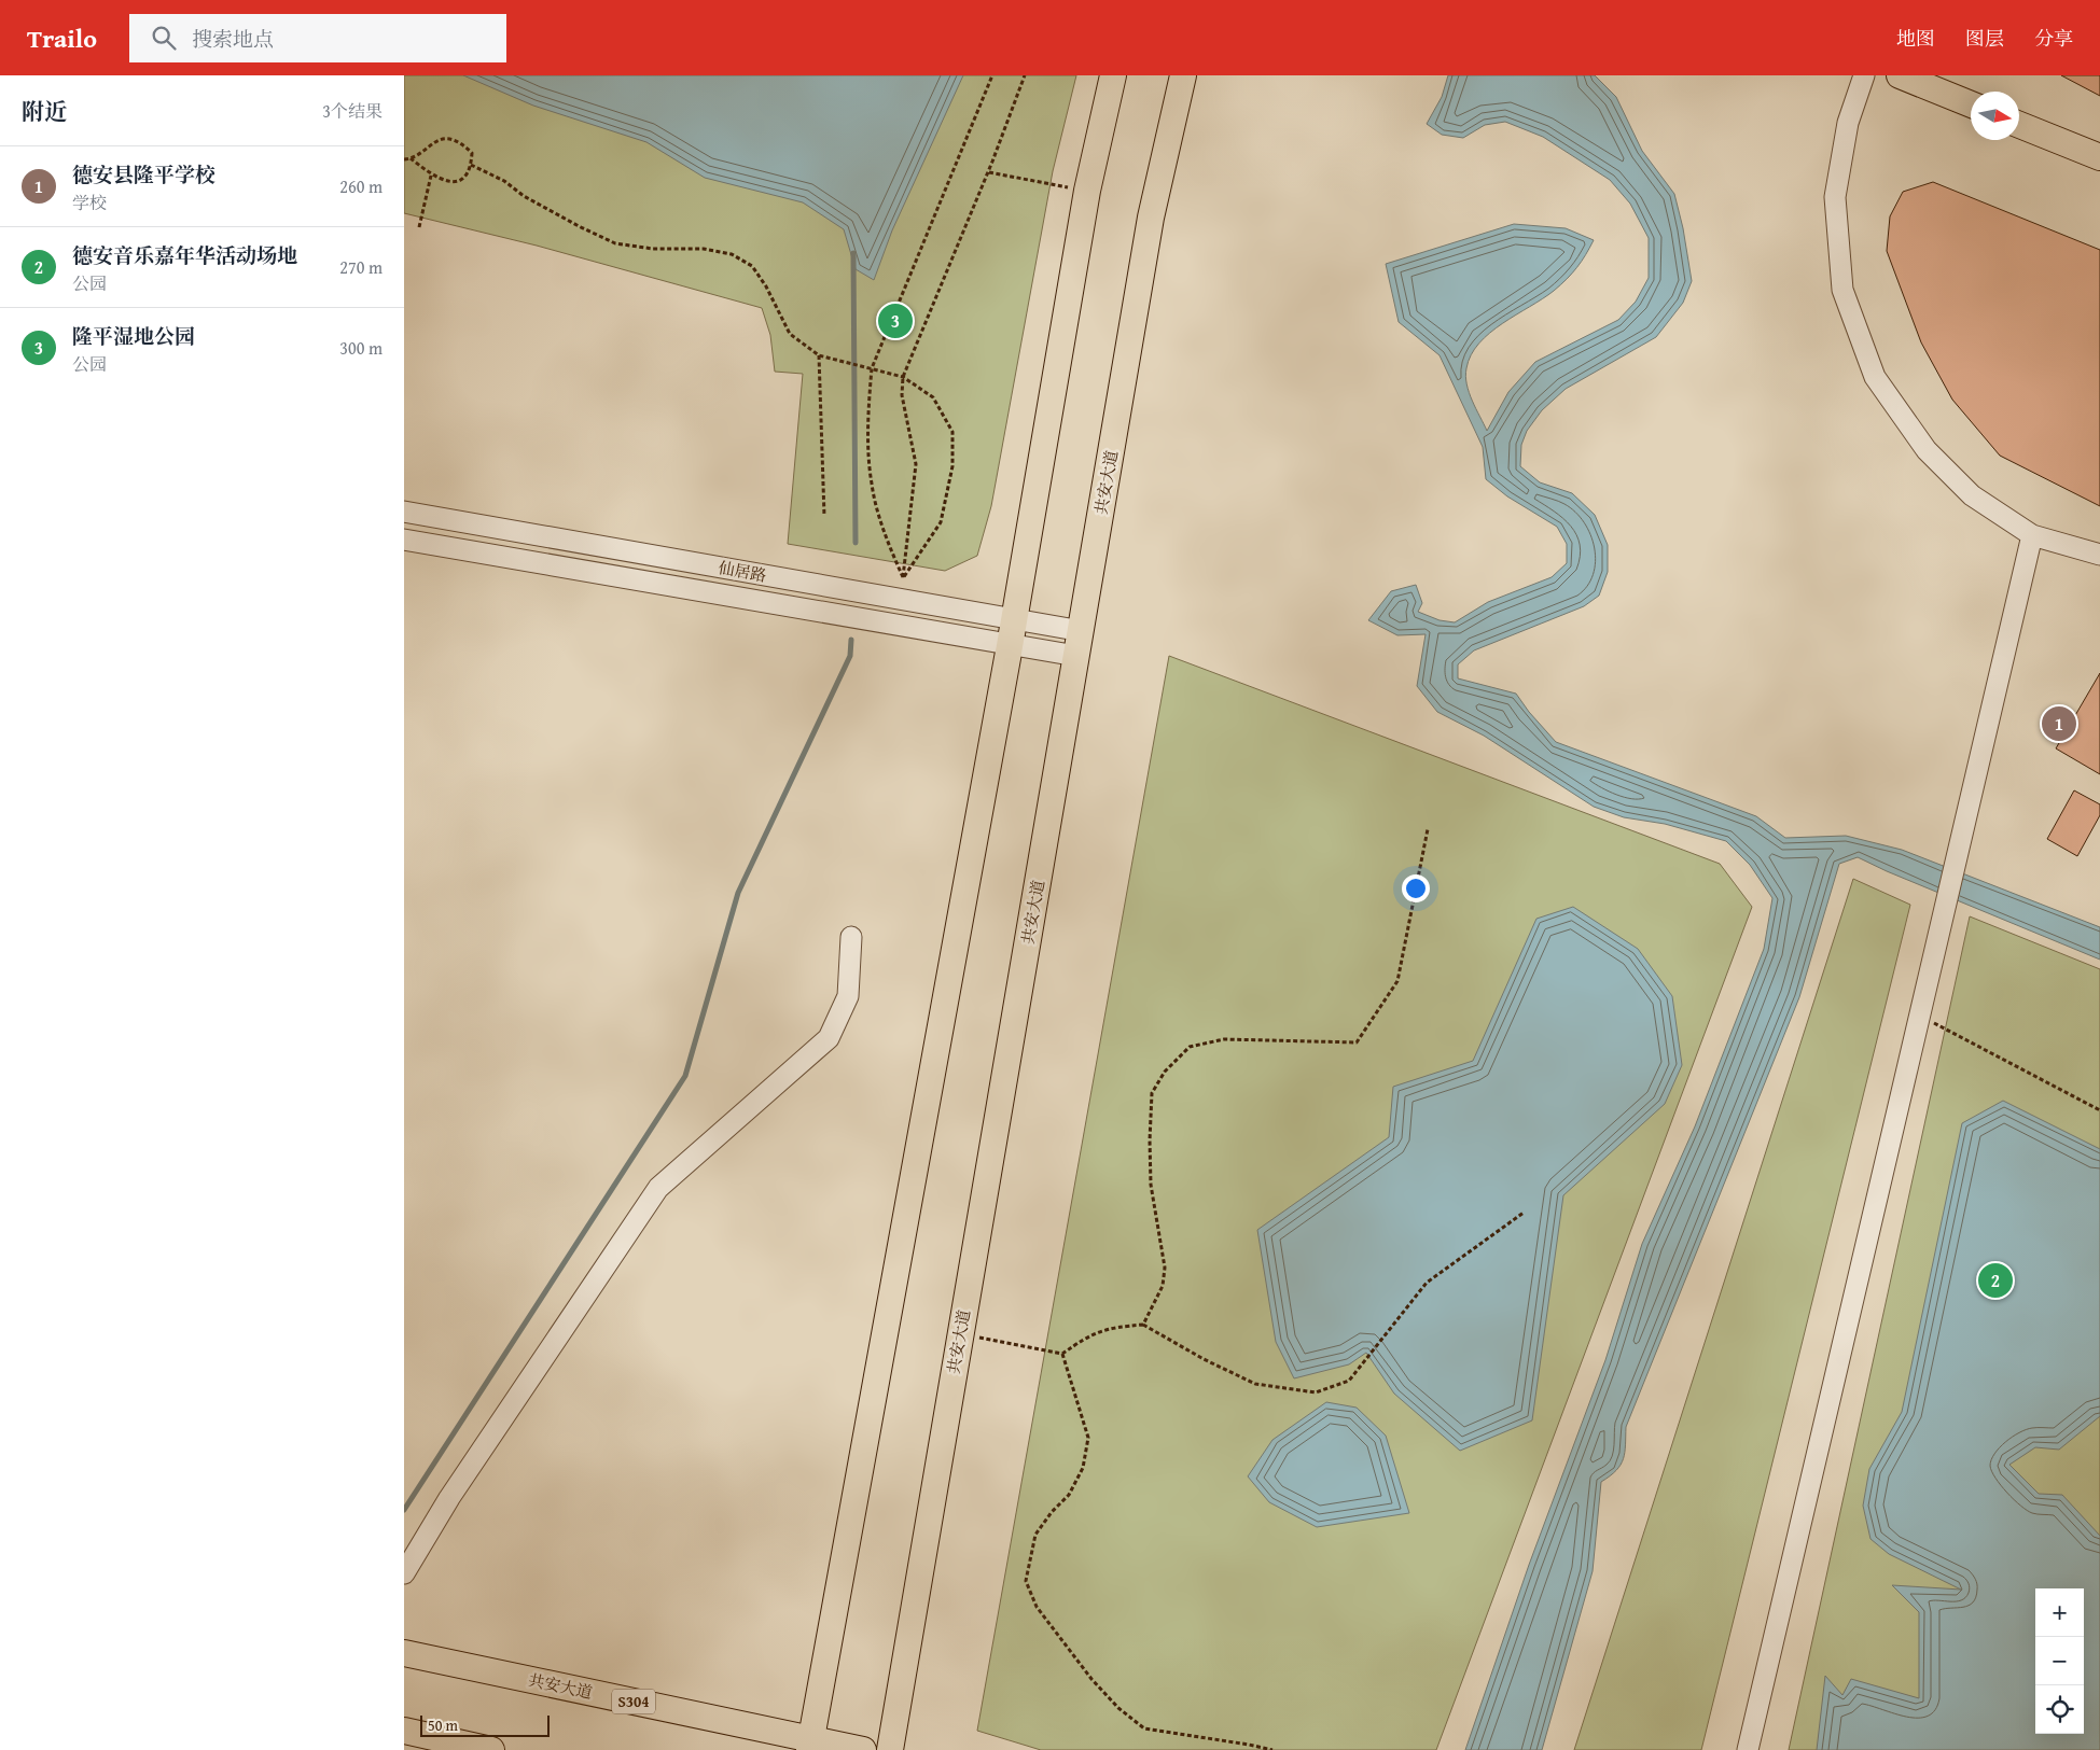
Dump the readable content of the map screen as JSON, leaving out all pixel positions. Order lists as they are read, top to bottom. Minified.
{"streets":{"main road":["共安大道","S304"],"street":["仙居路"]},"crossings":[["共安大道","仙居路"]],"scale_bar":"50 m","north":"right","page":{"header":"Trailo","search":"搜索地点","nav":["地图","图层","分享"],"heading":["附近","3个结果"],"list":[{"mark":"1","name":"德安县隆平学校","note":"学校","value":"260 m"},{"mark":"2","name":"德安音乐嘉年华活动场地","note":"公园","value":"270 m"},{"mark":"3","name":"隆平湿地公园","note":"公园","value":"300 m"}],"pins":["3","1","2"],"map_buttons":["+","−"],"scale":"50 m"}}
